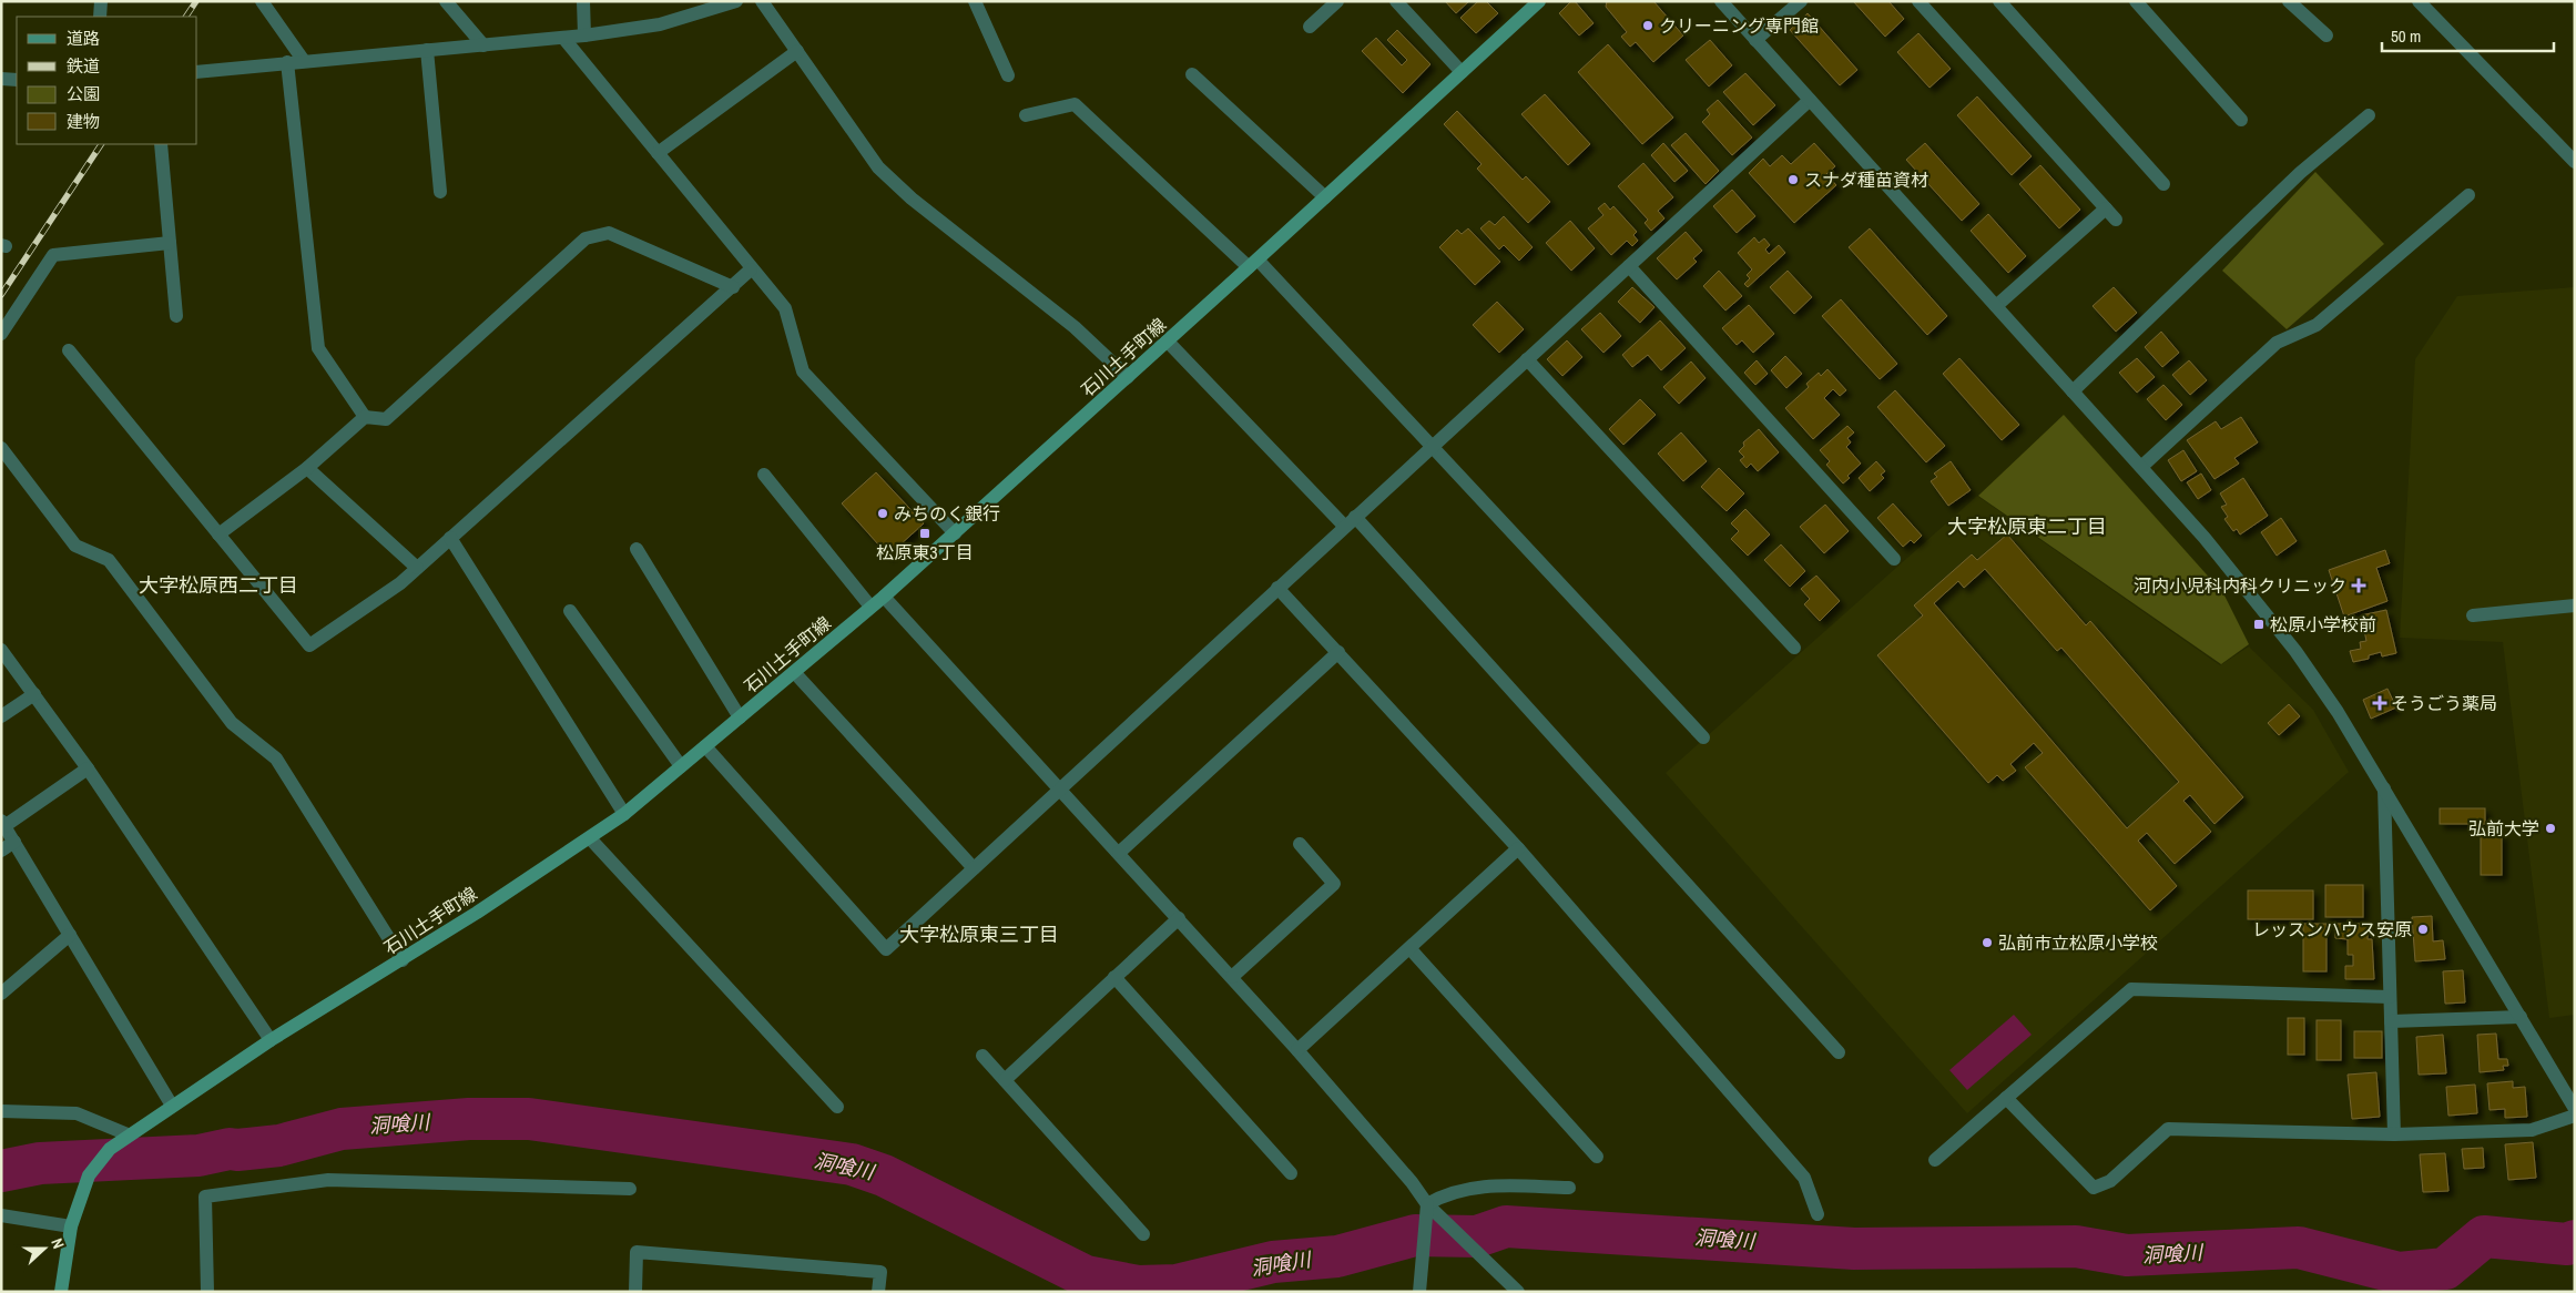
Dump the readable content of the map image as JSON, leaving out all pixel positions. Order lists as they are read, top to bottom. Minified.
{"streets":{"main road":["石川土手町線"]},"districts":["大字松原東二丁目","大字松原西二丁目","大字松原東三丁目"],"water":["洞喰川"],"places":{"other":["クリーニング専門館","スナダ種苗資材","みちのく銀行","弘前大学","レッスンハウス安原","弘前市立松原小学校"],"transit":["松原東3丁目","松原小学校前"],"health":["河内小児科内科クリニック","そうごう薬局"]},"legend":["道路","鉄道","公園","建物"],"scale_bar":"50 m","north":"right"}
